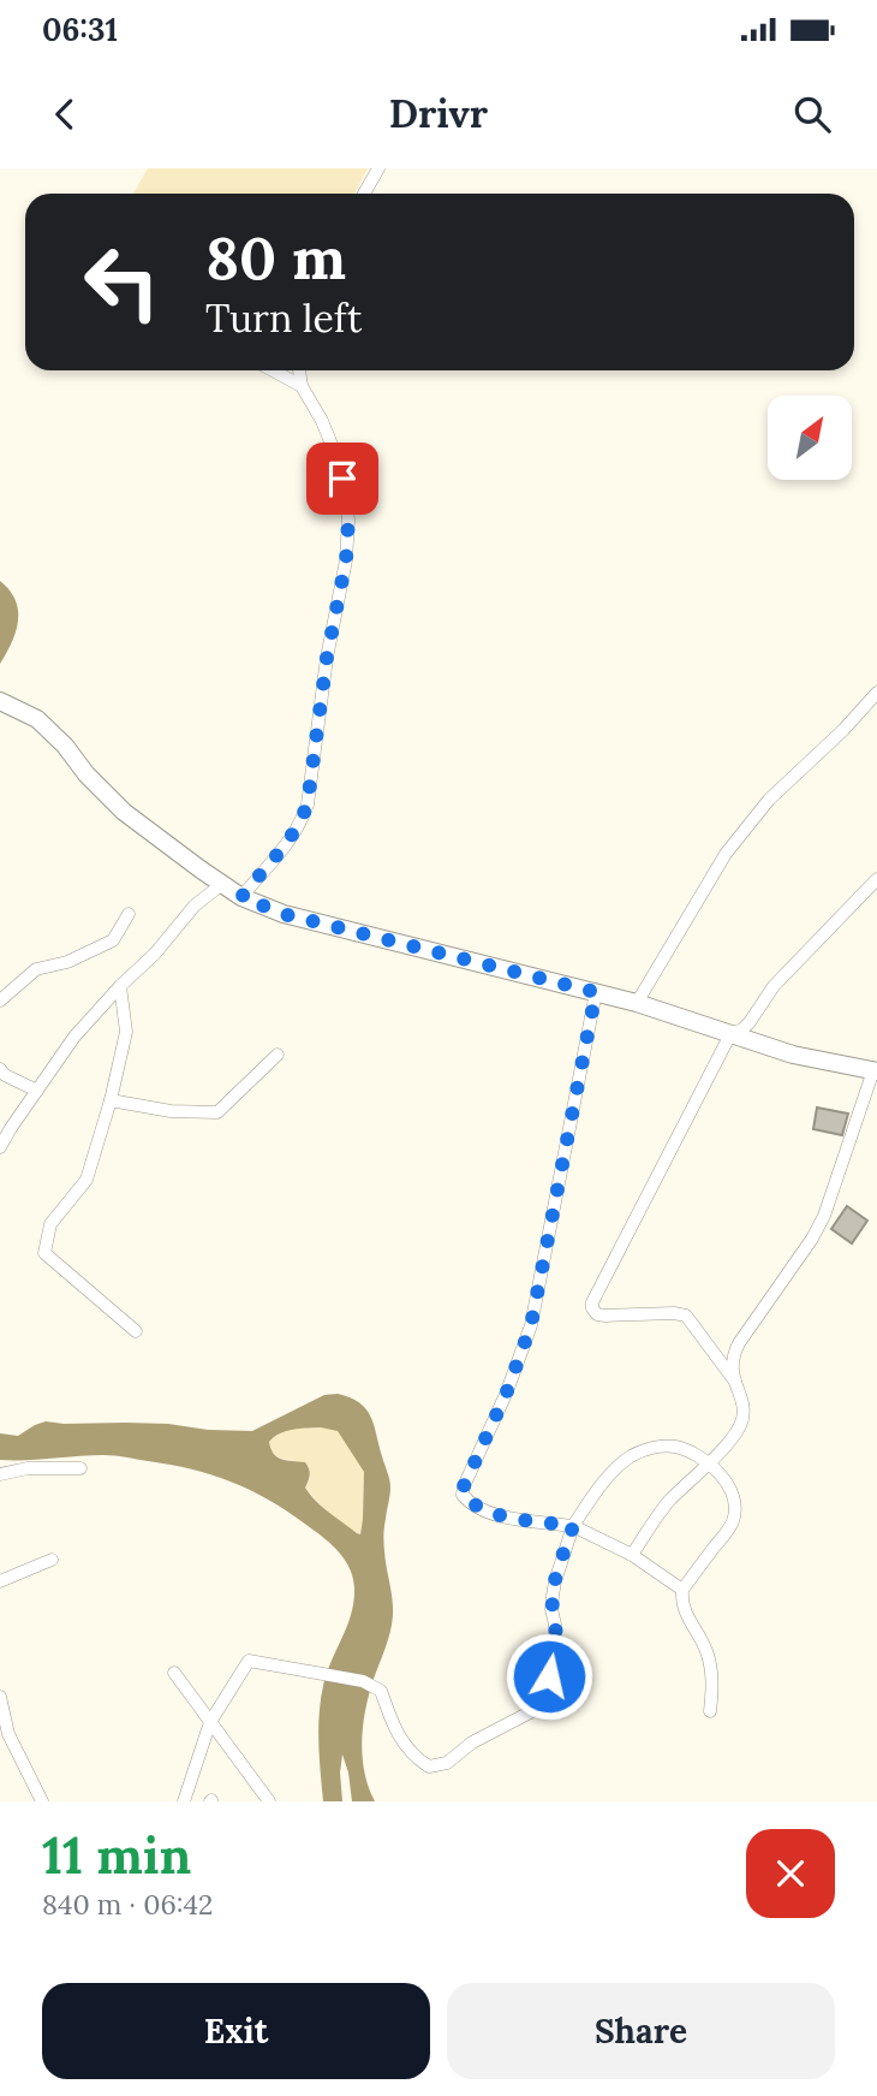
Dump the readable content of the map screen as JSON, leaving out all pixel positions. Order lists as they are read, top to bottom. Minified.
{"north":"top right","page":{"status":"06:31","header":"Drivr","turn":["80 m","Turn left"],"heading":["11 min","840 m · 06:42"],"buttons":["Exit","Share"]}}
